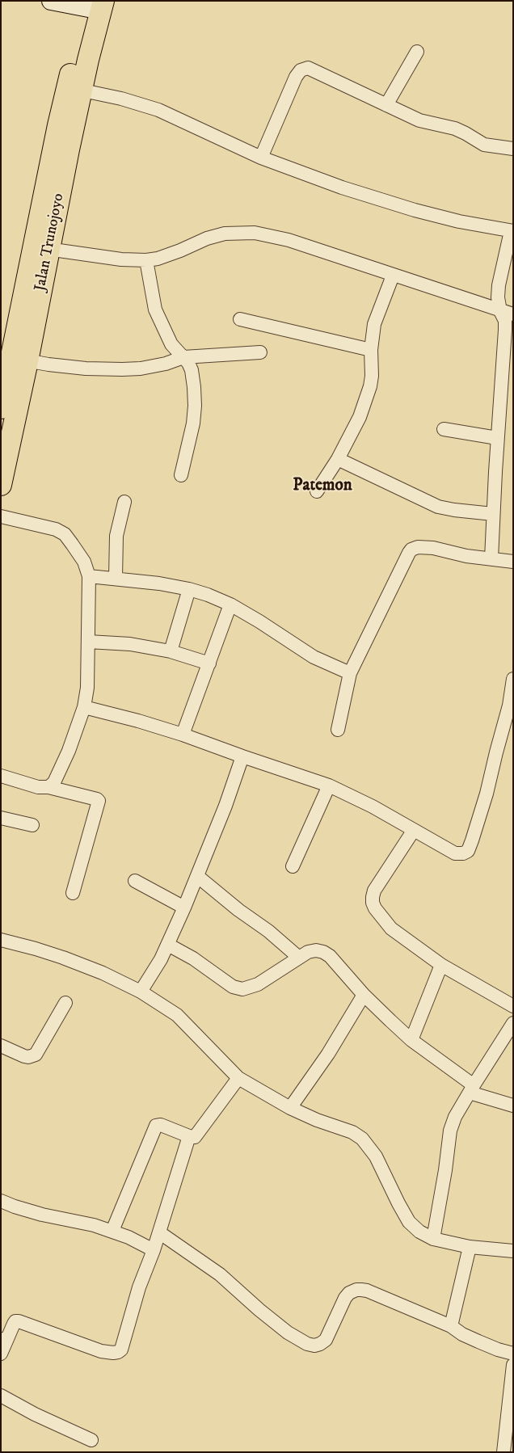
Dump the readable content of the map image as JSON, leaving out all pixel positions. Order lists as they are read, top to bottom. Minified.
{"streets":{"highway":["Jalan Trunojoyo"]},"districts":["Patemon"]}
